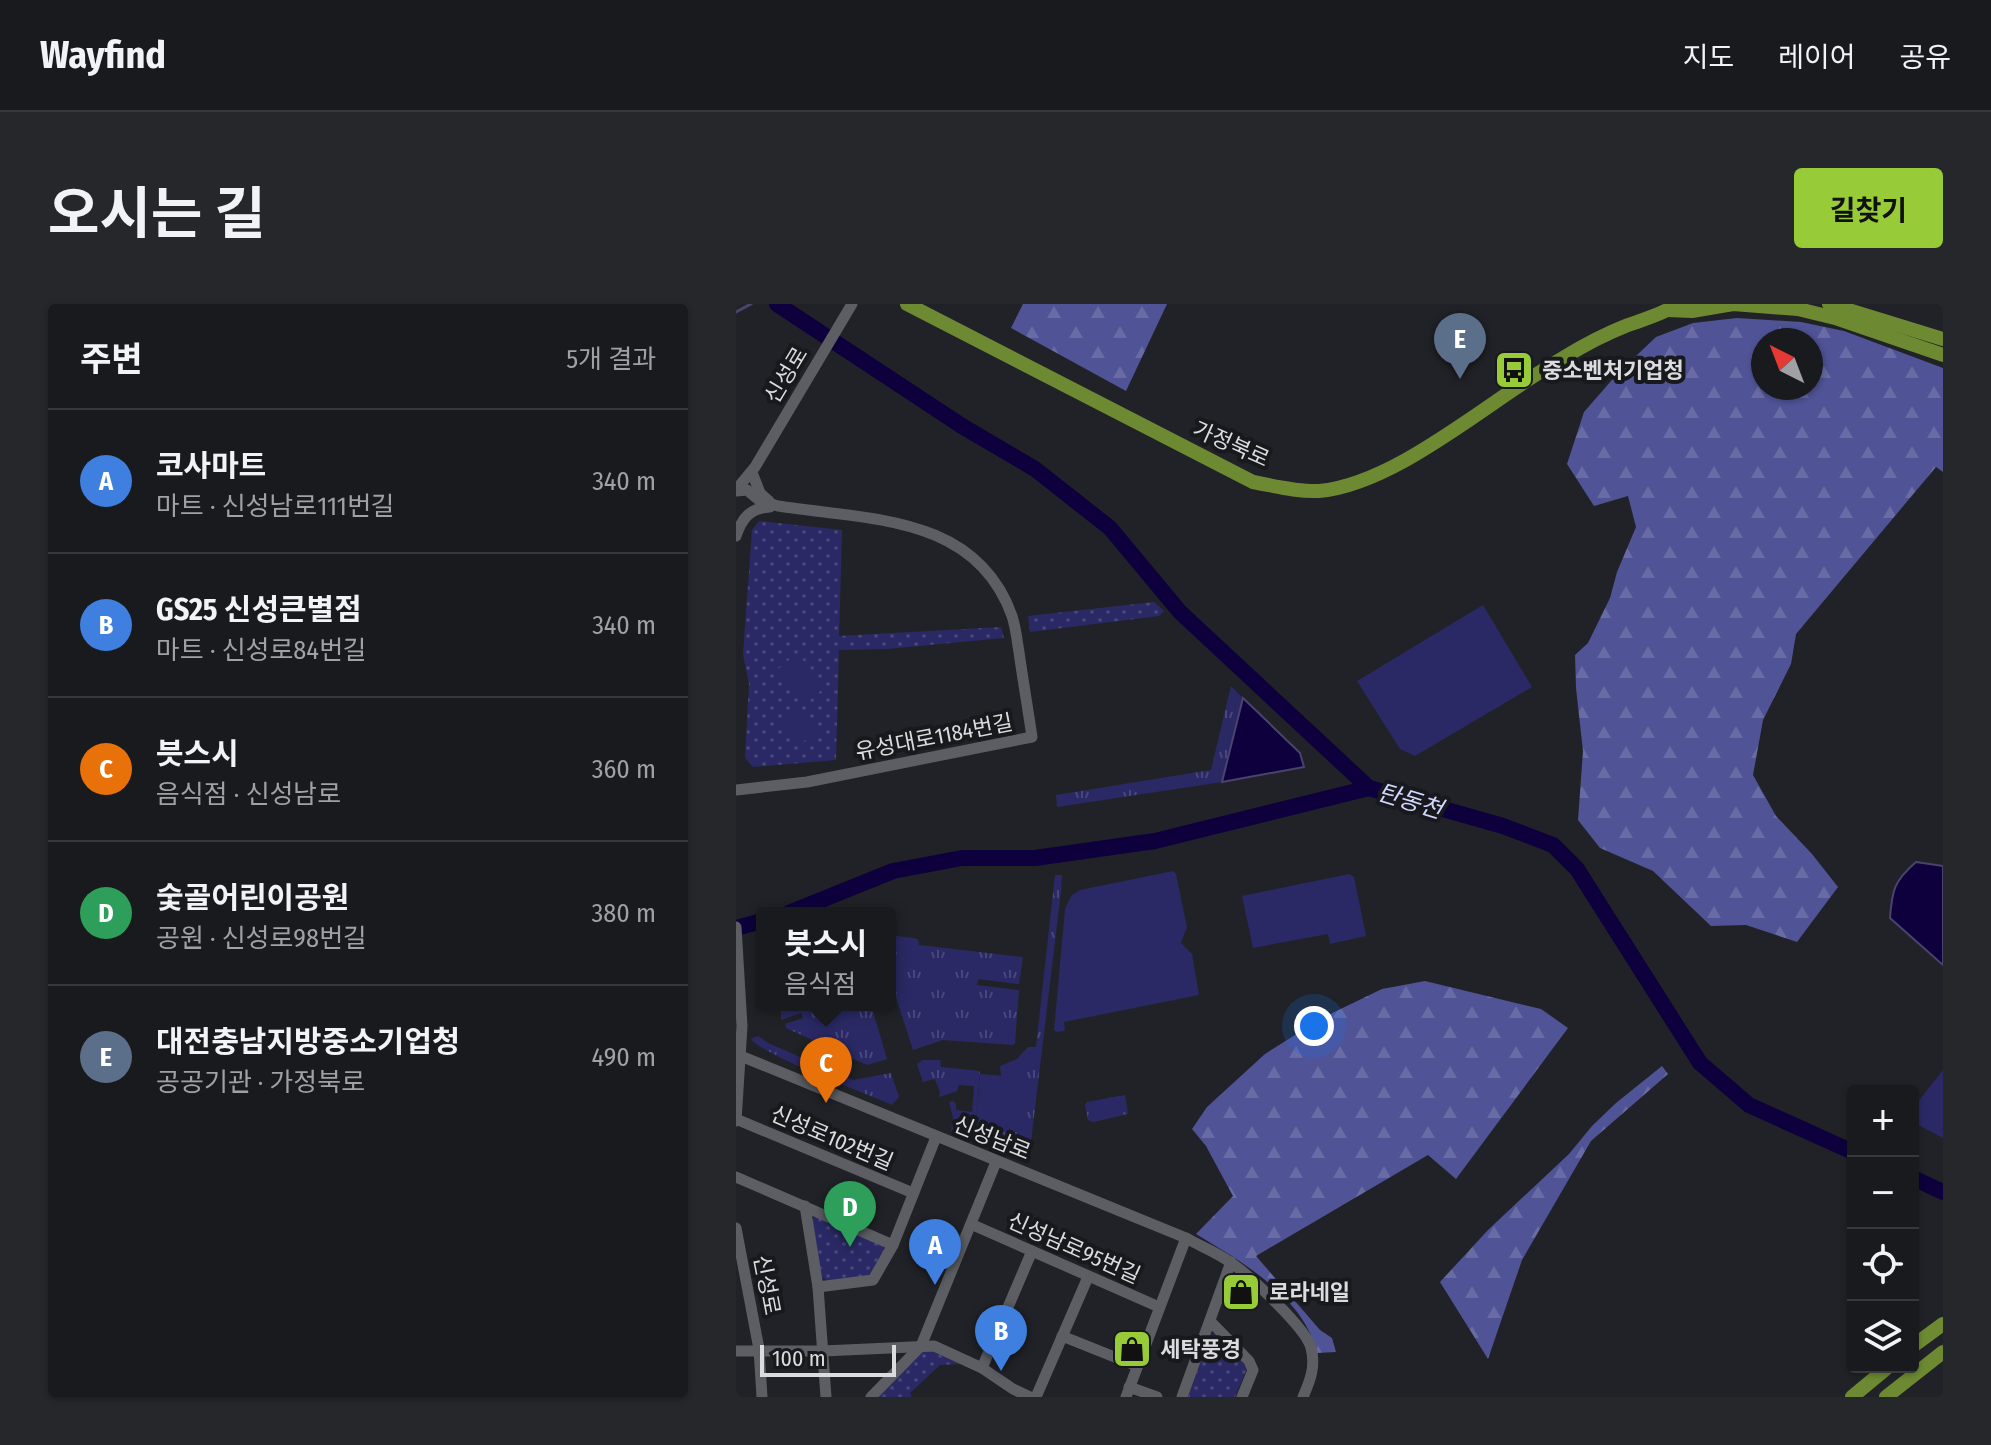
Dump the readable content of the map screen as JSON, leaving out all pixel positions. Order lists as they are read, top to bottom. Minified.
{"streets":{"main road":["가정북로"],"street":["신성로","유성대로1184번길","신성로102번길","신성남로","신성남로95번길"]},"crossings":[["신성남로","신성남로95번길"]],"water":["탄동천"],"places":{"bus stop":["중소벤처기업청"],"shop":["로라네일","세탁풍경"]},"scale_bar":"100 m","north":"top left","page":{"header":"Wayfind","nav":["지도","레이어","공유"],"title":"오시는 길","buttons":"길찾기","heading":["주변","5개 결과"],"pins":["E","C","D","A","B"],"list":[{"mark":"A","name":"코사마트","note":"마트 · 신성남로111번길","value":"340 m"},{"mark":"B","name":"GS25 신성큰별점","note":"마트 · 신성로84번길","value":"340 m"},{"mark":"C","name":"븟스시","note":"음식점 · 신성남로","value":"360 m"},{"mark":"D","name":"숯골어린이공원","note":"공원 · 신성로98번길","value":"380 m"},{"mark":"E","name":"대전충남지방중소기업청","note":"공공기관 · 가정북로","value":"490 m"}],"popup":["븟스시","음식점"],"map_buttons":["+","−"],"scale":"100 m"}}
